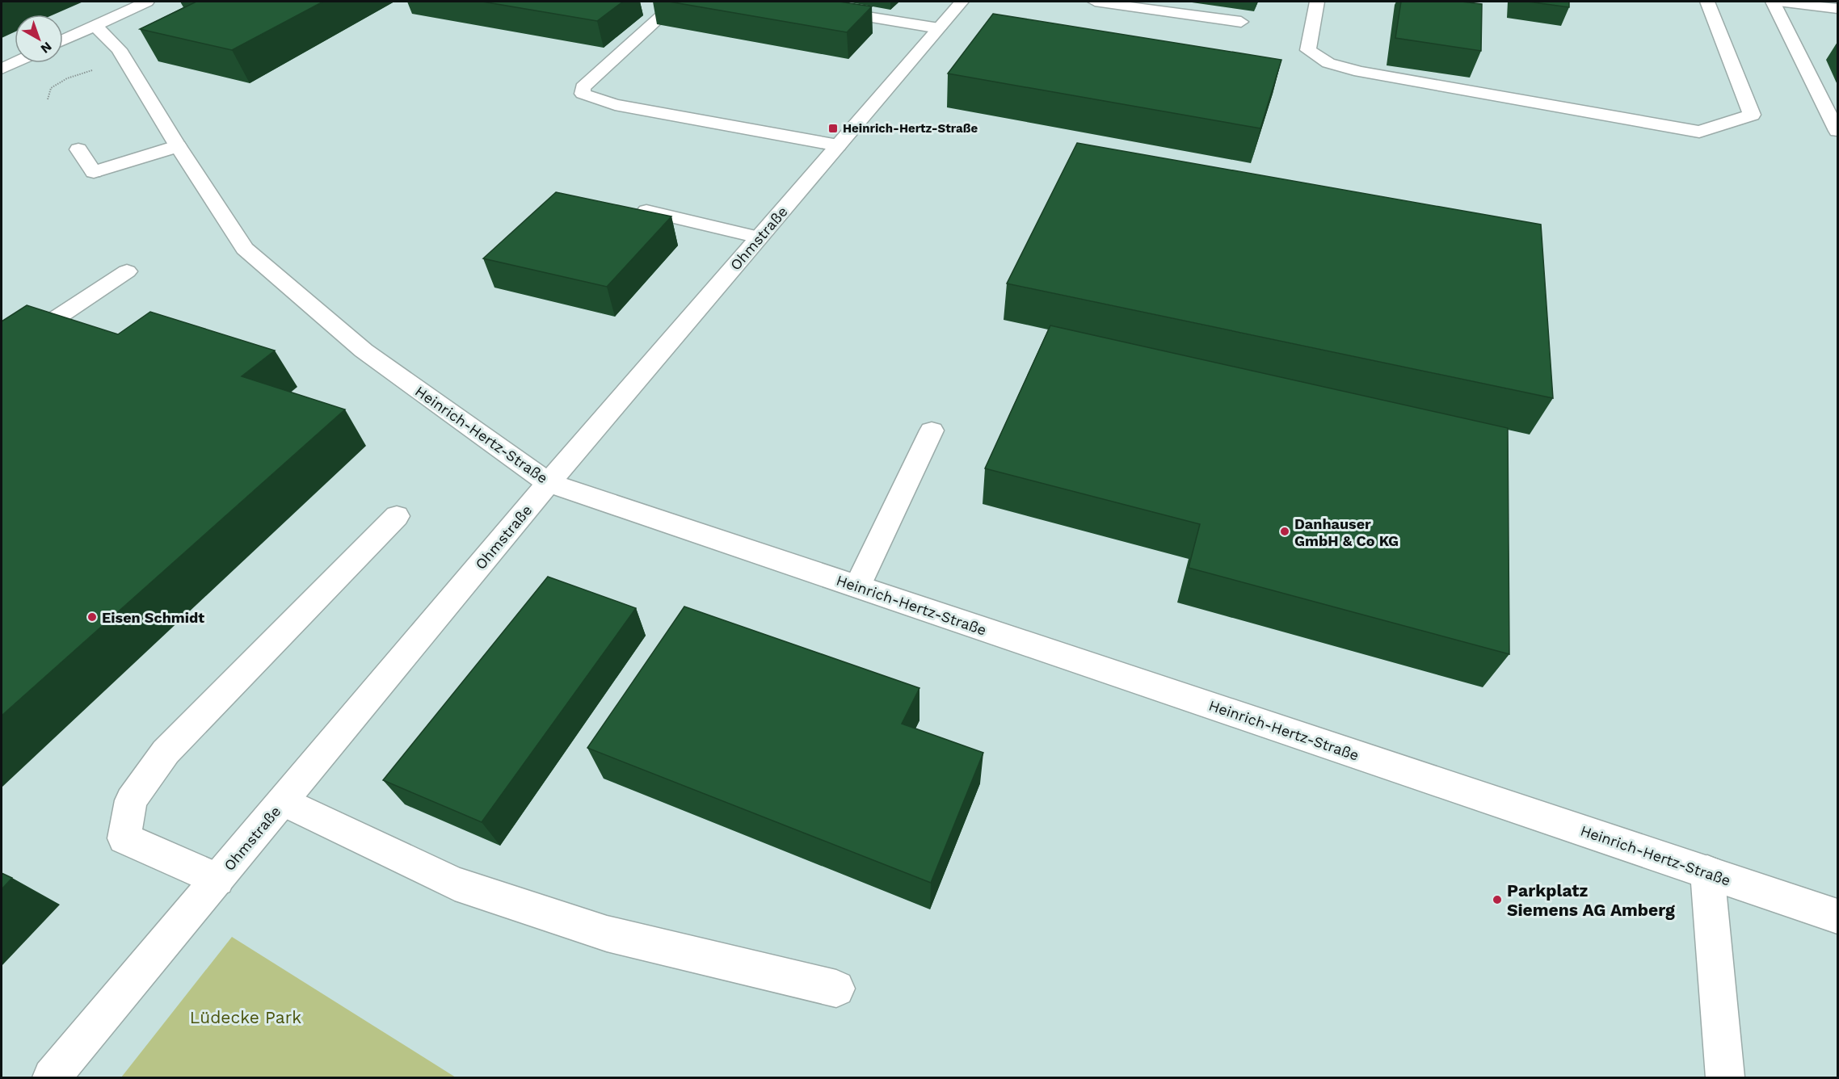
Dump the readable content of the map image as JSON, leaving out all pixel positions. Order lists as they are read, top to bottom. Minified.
{"streets":{"street":["Ohmstraße","Heinrich-Hertz-Straße"]},"crossings":[["Ohmstraße","Heinrich-Hertz-Straße"]],"parks":["Lüdecke Park"],"places":{"transit":["Heinrich-Hertz-Straße"],"other":["Danhauser GmbH & Co KG","Eisen Schmidt","Parkplatz Siemens AG Amberg"]},"north":"bottom right"}
